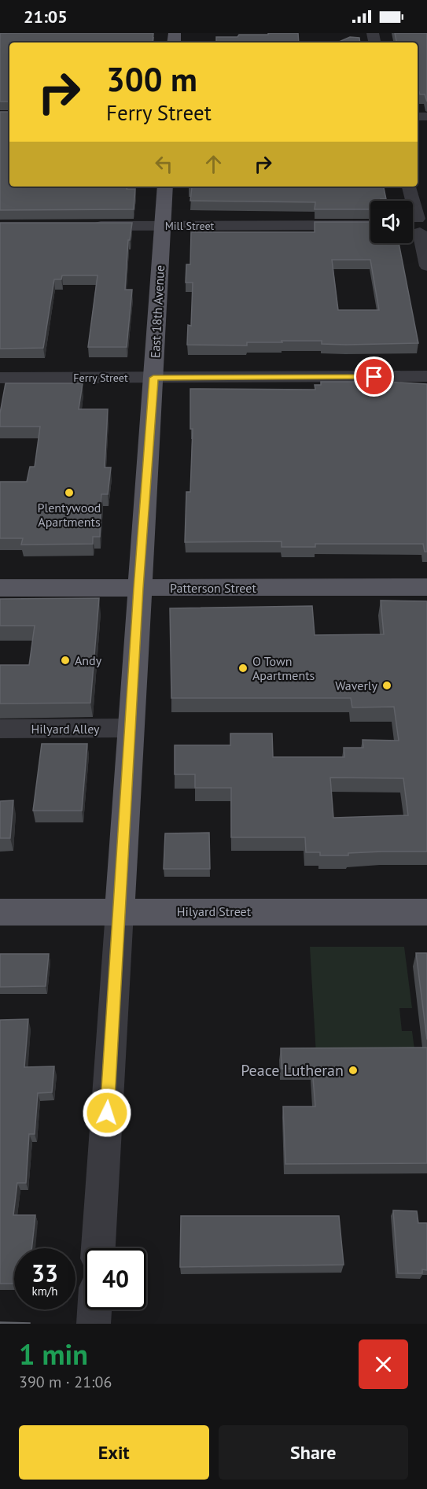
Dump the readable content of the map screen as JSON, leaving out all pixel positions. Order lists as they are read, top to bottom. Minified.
{"streets":{"main road":["East 18th Avenue","Patterson Street","Hilyard Street"],"street":["Mill Street","Ferry Street","Hilyard Alley"]},"crossings":[["Mill Street","East 18th Avenue"],["East 18th Avenue","Ferry Street"],["East 18th Avenue","Patterson Street"],["East 18th Avenue","Hilyard Alley"],["East 18th Avenue","Hilyard Street"]],"places":["Plentywood Apartments","Andy","O Town Apartments","Waverly","Peace Lutheran"],"page":{"status":"21:05","turn":["300 m","Ferry Street"],"speed":"33 km/h","limit":"40","heading":["1 min","390 m · 21:06"],"buttons":["Exit","Share"]}}
